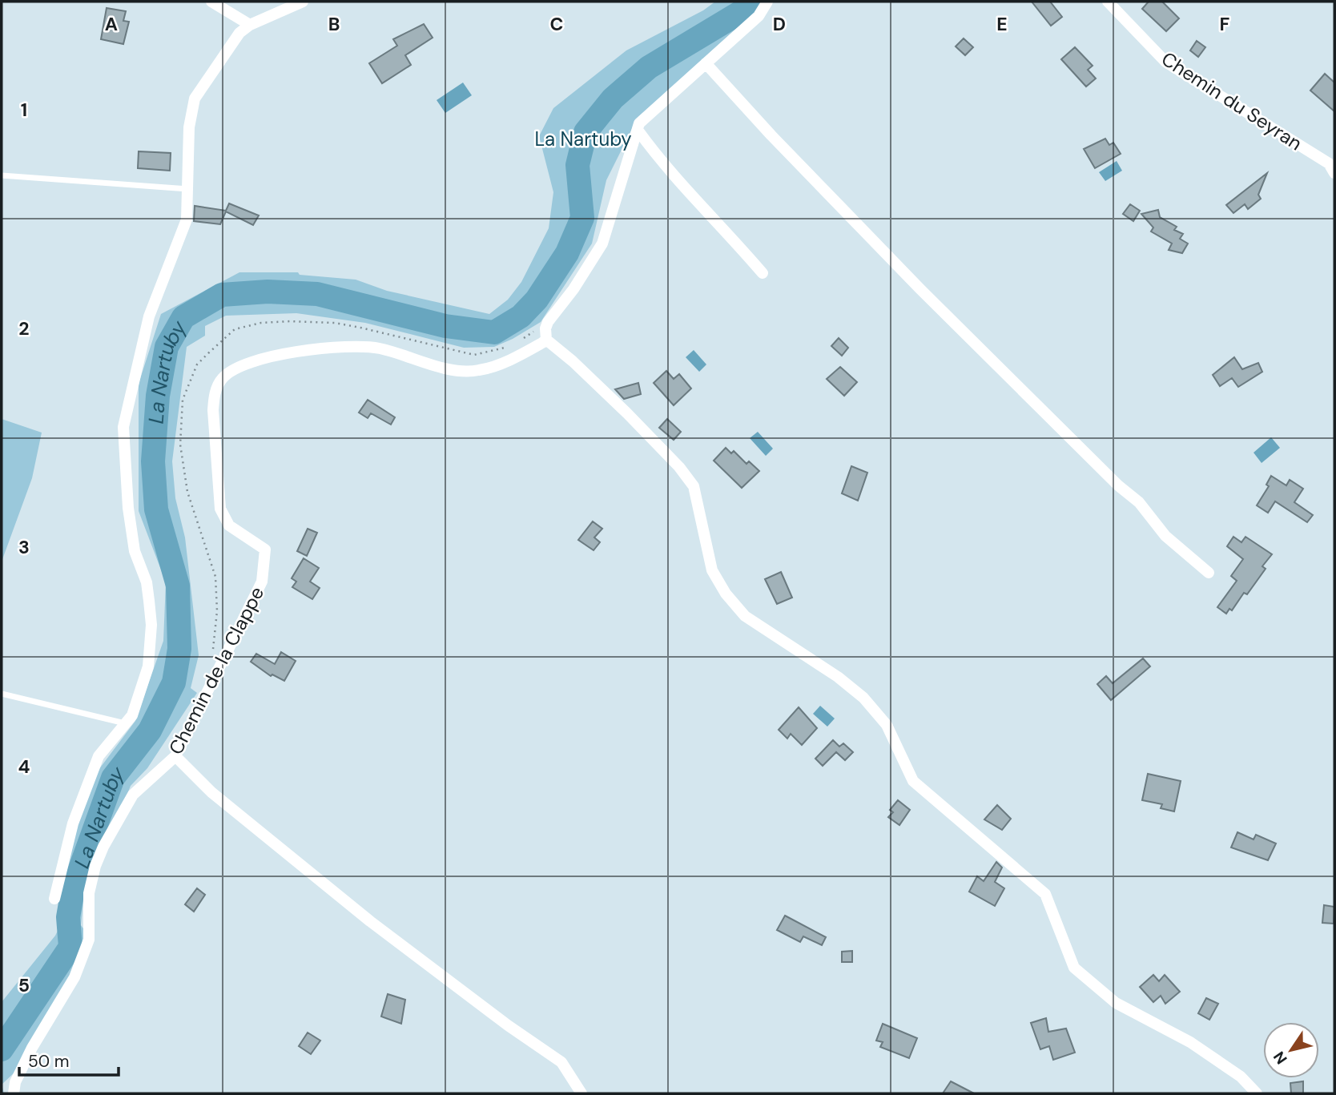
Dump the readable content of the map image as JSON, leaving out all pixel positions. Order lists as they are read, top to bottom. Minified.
{"streets":{"street":["Chemin du Seyran","Chemin de la Clappe"]},"water":["La Nartuby"],"parks":["La Nartuby"],"scale_bar":"50 m","north":"bottom left","grid":{"columns":["A","B","C","D","E","F"],"rows":["1","2","3","4","5"]}}
